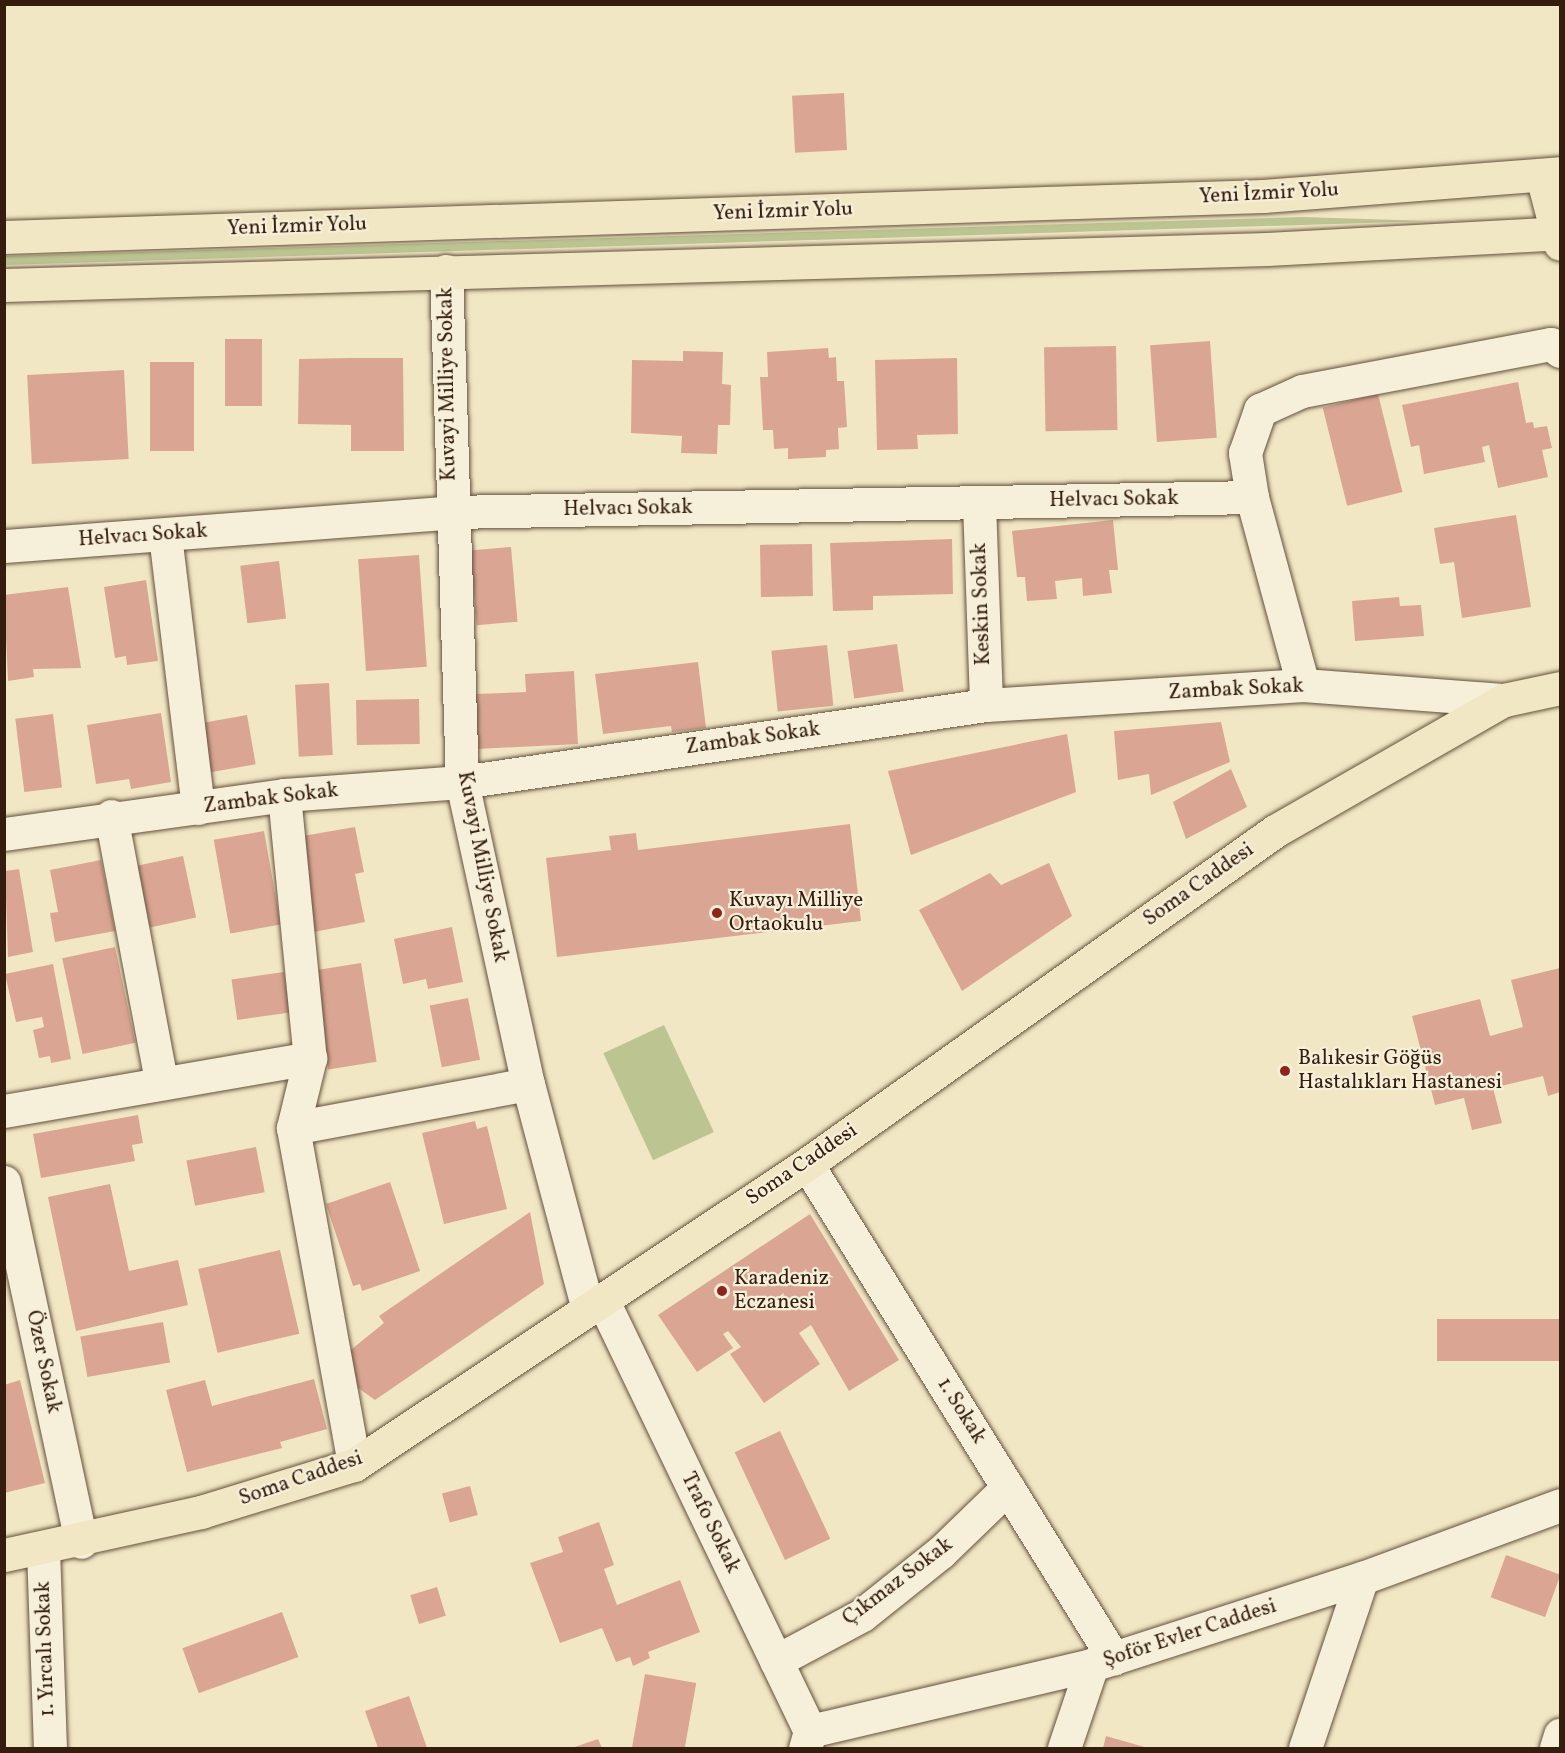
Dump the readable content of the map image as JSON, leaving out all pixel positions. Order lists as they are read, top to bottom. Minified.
{"streets":{"main road":["Yeni İzmir Yolu","Soma Caddesi"],"street":["Kuvayi Milliye Sokak","Helvacı Sokak","Keskin Sokak","Zambak Sokak","Özer Sokak","1. Sokak","Trafo Sokak","Çıkmaz Sokak","Şoför Evler Caddesi","1. Yırcalı Sokak"]},"crossings":[["Kuvayi Milliye Sokak","Helvacı Sokak"],["Kuvayi Milliye Sokak","Zambak Sokak"],["Kuvayi Milliye Sokak","Soma Caddesi"],["Kuvayi Milliye Sokak","Trafo Sokak"],["Helvacı Sokak","Keskin Sokak"],["Keskin Sokak","Zambak Sokak"],["Zambak Sokak","Soma Caddesi"],["Soma Caddesi","Özer Sokak"],["Soma Caddesi","1. Sokak"],["Soma Caddesi","Trafo Sokak"],["Soma Caddesi","1. Yırcalı Sokak"],["1. Sokak","Çıkmaz Sokak"],["1. Sokak","Şoför Evler Caddesi"],["Trafo Sokak","Çıkmaz Sokak"],["Trafo Sokak","Şoför Evler Caddesi"]],"places":["Kuvayı Milliye Ortaokulu","Balıkesir Göğüs Hastalıkları Hastanesi","Karadeniz Eczanesi"]}
